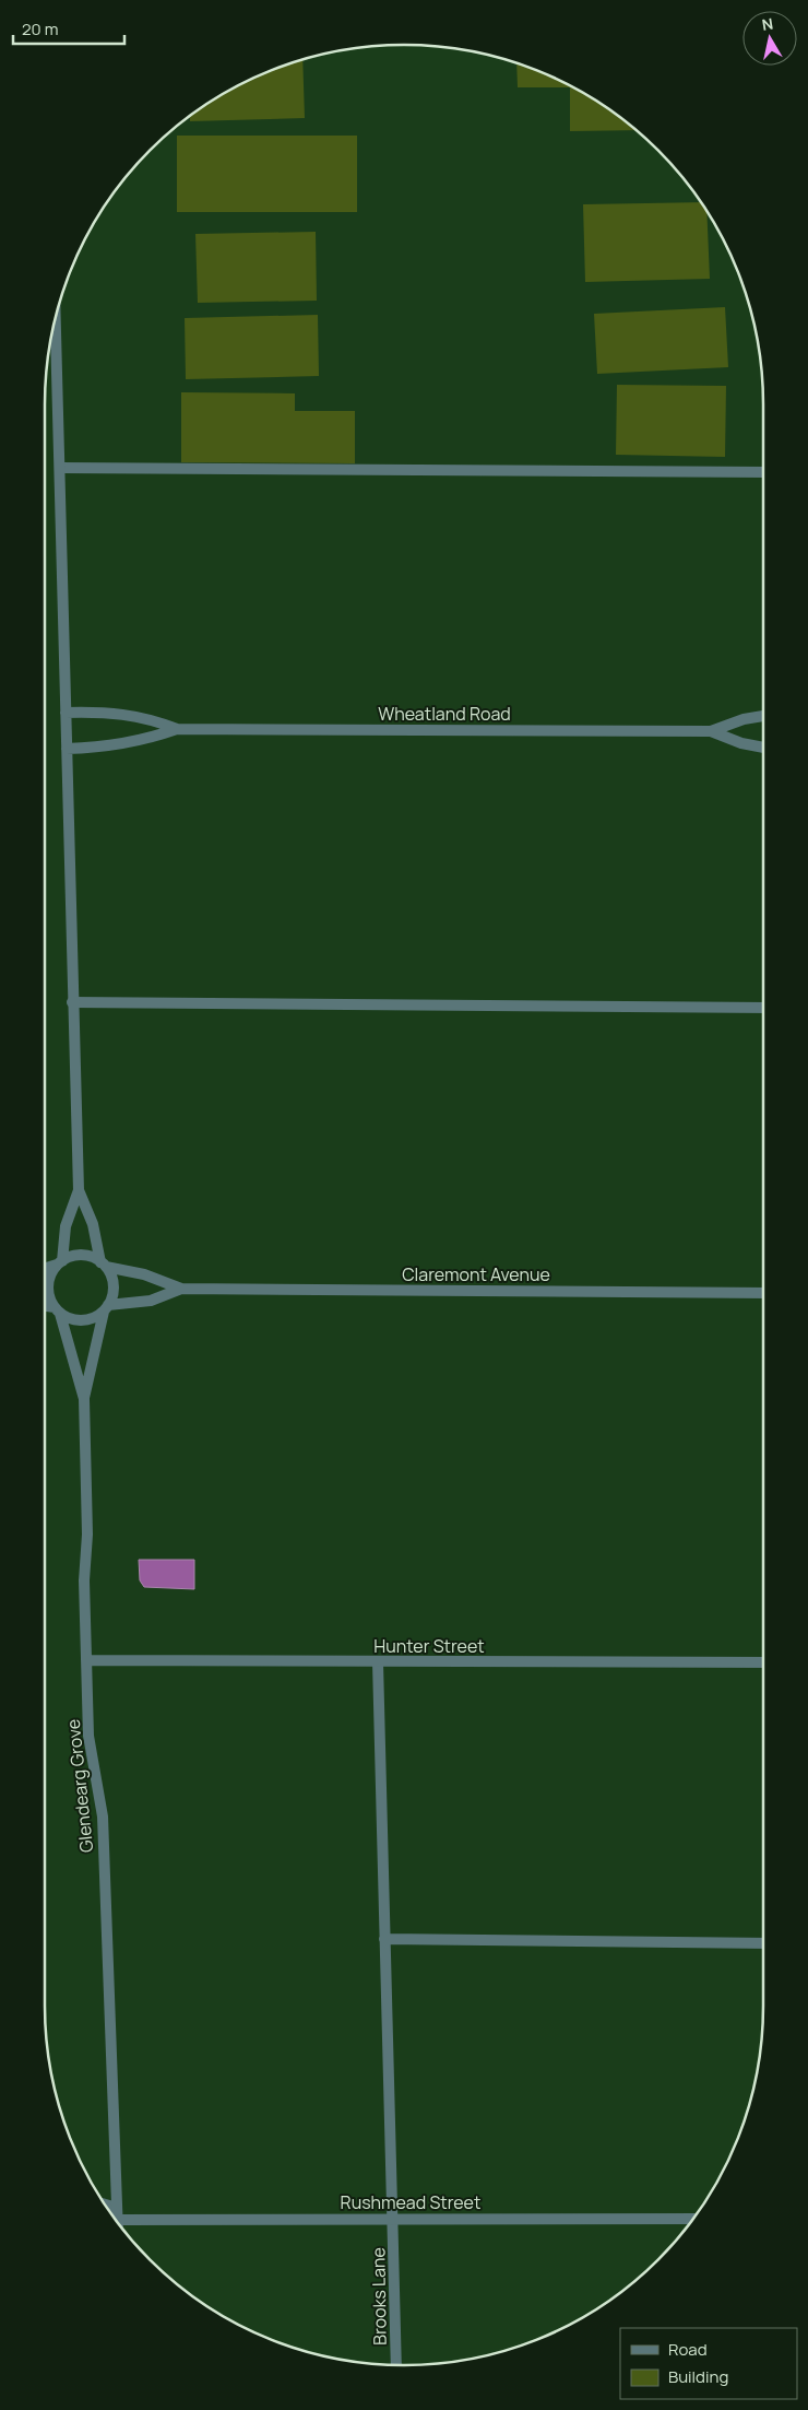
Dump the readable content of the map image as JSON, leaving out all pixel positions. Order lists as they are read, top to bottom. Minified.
{"streets":{"street":["Wheatland Road","Claremont Avenue","Hunter Street","Glendearg Grove","Rushmead Street","Brooks Lane"]},"crossings":[["Claremont Avenue","Glendearg Grove"],["Hunter Street","Glendearg Grove"],["Hunter Street","Brooks Lane"],["Glendearg Grove","Rushmead Street"],["Rushmead Street","Brooks Lane"]],"legend":["Road","Building"],"scale_bar":"20 m","north":"top"}
